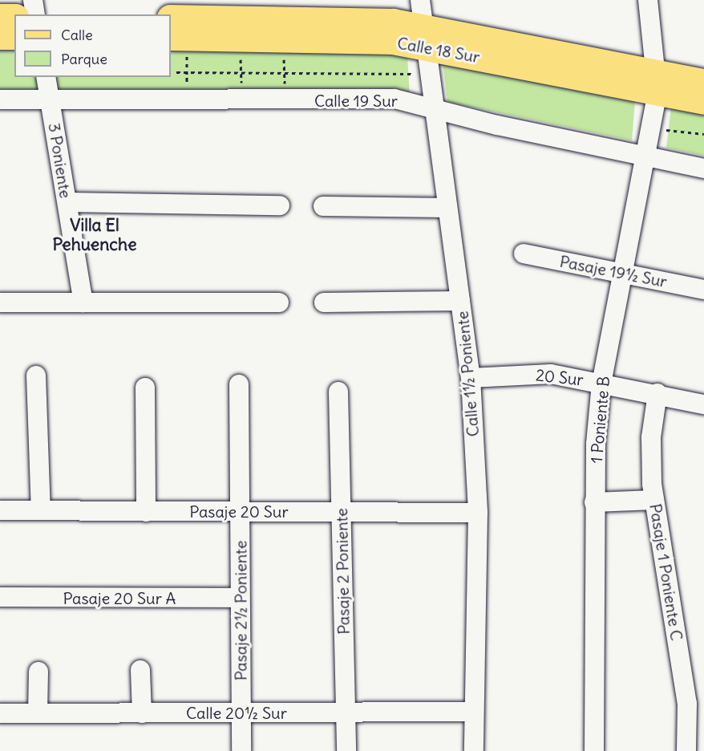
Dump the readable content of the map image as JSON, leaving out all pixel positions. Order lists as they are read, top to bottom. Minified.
{"streets":{"main road":["Calle 18 Sur"],"street":["Calle 19 Sur","3 Poniente","Pasaje 19½ Sur","Calle 1½ Poniente","20 Sur","1 Poniente B","Pasaje 20 Sur","Pasaje 2 Poniente","Pasaje 1 Poniente C","Pasaje 20 Sur A","Pasaje 2½ Poniente","Calle 20½ Sur"]},"crossings":[["Calle 18 Sur","Calle 1½ Poniente"],["Calle 18 Sur","1 Poniente B"],["Calle 19 Sur","3 Poniente"],["Calle 19 Sur","Calle 1½ Poniente"],["Calle 19 Sur","1 Poniente B"],["Pasaje 19½ Sur","1 Poniente B"],["Calle 1½ Poniente","20 Sur"],["Calle 1½ Poniente","Pasaje 20 Sur"],["Calle 1½ Poniente","Calle 20½ Sur"],["20 Sur","1 Poniente B"],["20 Sur","Pasaje 1 Poniente C"],["Pasaje 20 Sur","Pasaje 2 Poniente"],["Pasaje 20 Sur","Pasaje 2½ Poniente"],["Pasaje 2 Poniente","Calle 20½ Sur"],["Pasaje 20 Sur A","Pasaje 2½ Poniente"],["Pasaje 2½ Poniente","Calle 20½ Sur"]],"districts":["Villa El Pehuenche"],"legend":["Calle","Parque"]}
